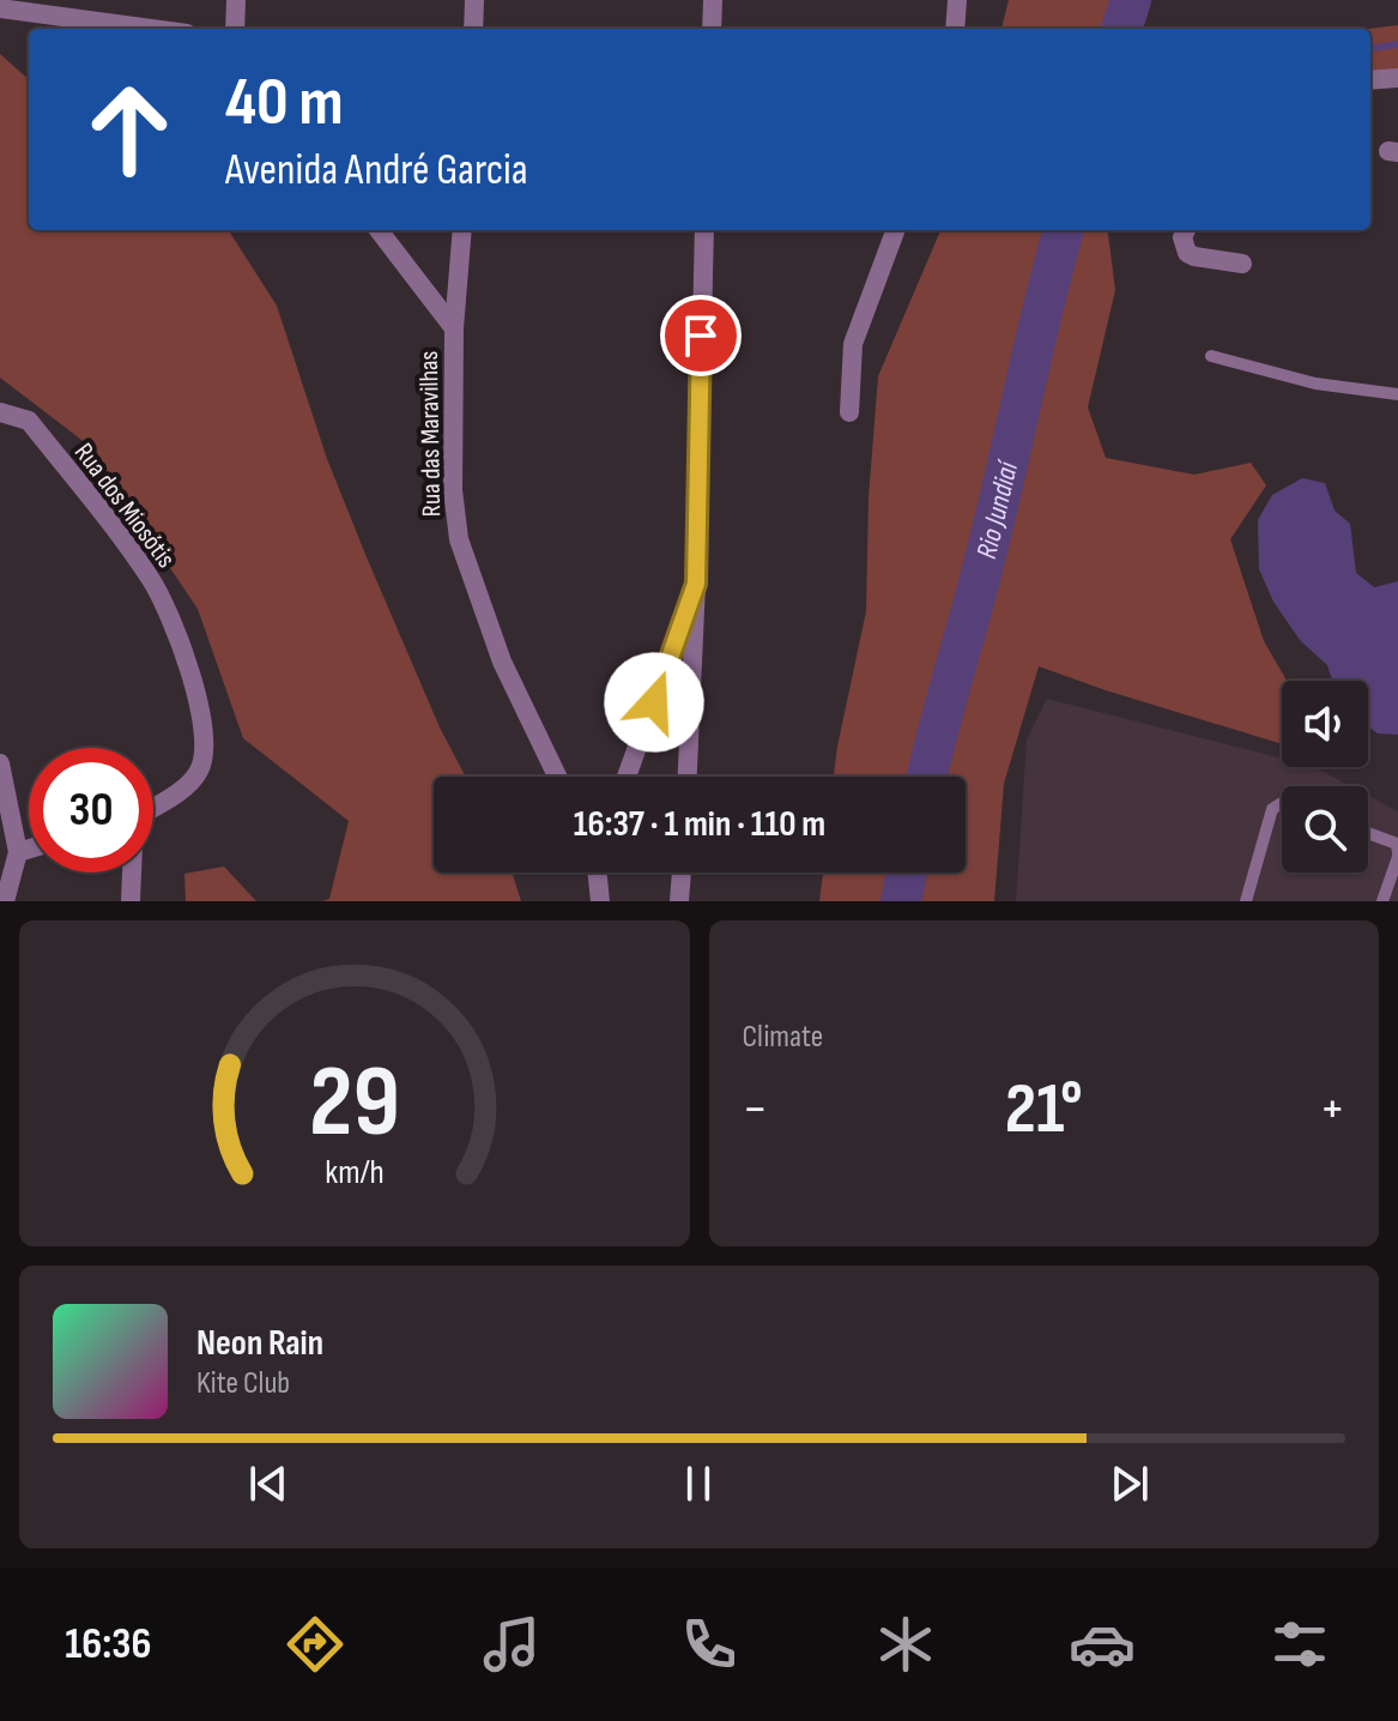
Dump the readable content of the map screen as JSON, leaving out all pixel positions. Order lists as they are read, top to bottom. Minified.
{"streets":{"street":["Rua das Maravilhas","Rua dos Miosótis"]},"water":["Rio Jundiaí"],"page":{"turn":["40 m","Avenida André Garcia"],"limit":"30","trip":"16:37 · 1 min · 110 m","tile":"Climate","heat":["−","21°","+"],"song":["Neon Rain","Kite Club"],"tabs":"16:36","gauge":["29","km/h"]}}
